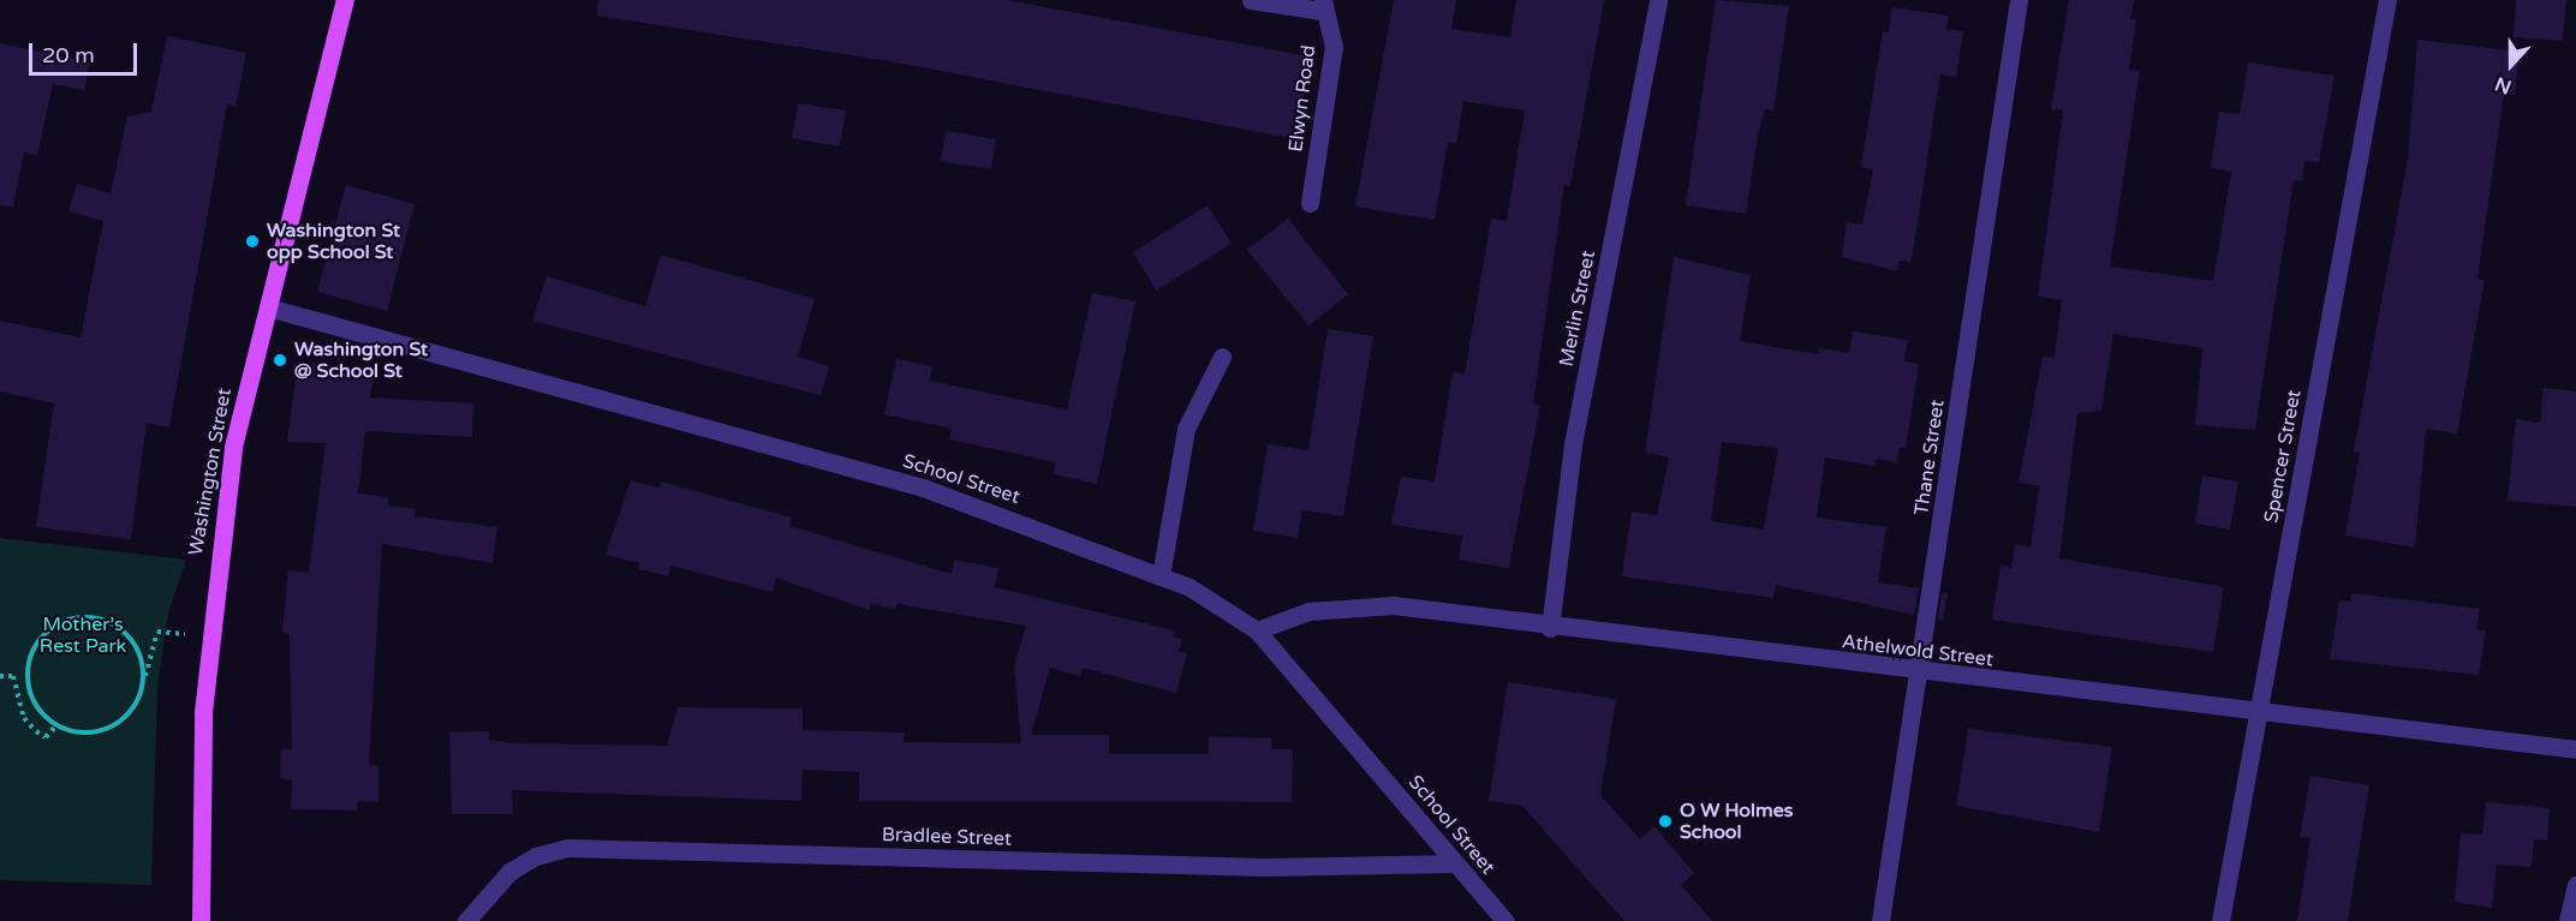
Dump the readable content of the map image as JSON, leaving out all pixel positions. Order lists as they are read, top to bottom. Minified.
{"streets":{"main road":["Washington Street"],"street":["Elwyn Road","Merlin Street","Spencer Street","Thane Street","School Street","Athelwold Street","Bradlee Street"]},"crossings":[["Merlin Street","Athelwold Street"],["Spencer Street","Athelwold Street"],["Thane Street","Athelwold Street"],["Washington Street","School Street"],["School Street","Athelwold Street"],["School Street","Bradlee Street"]],"parks":["Mother’s Rest Park"],"places":["Washington St opp School St","Washington St @ School St","O W Holmes School"],"scale_bar":"20 m","north":"bottom"}
